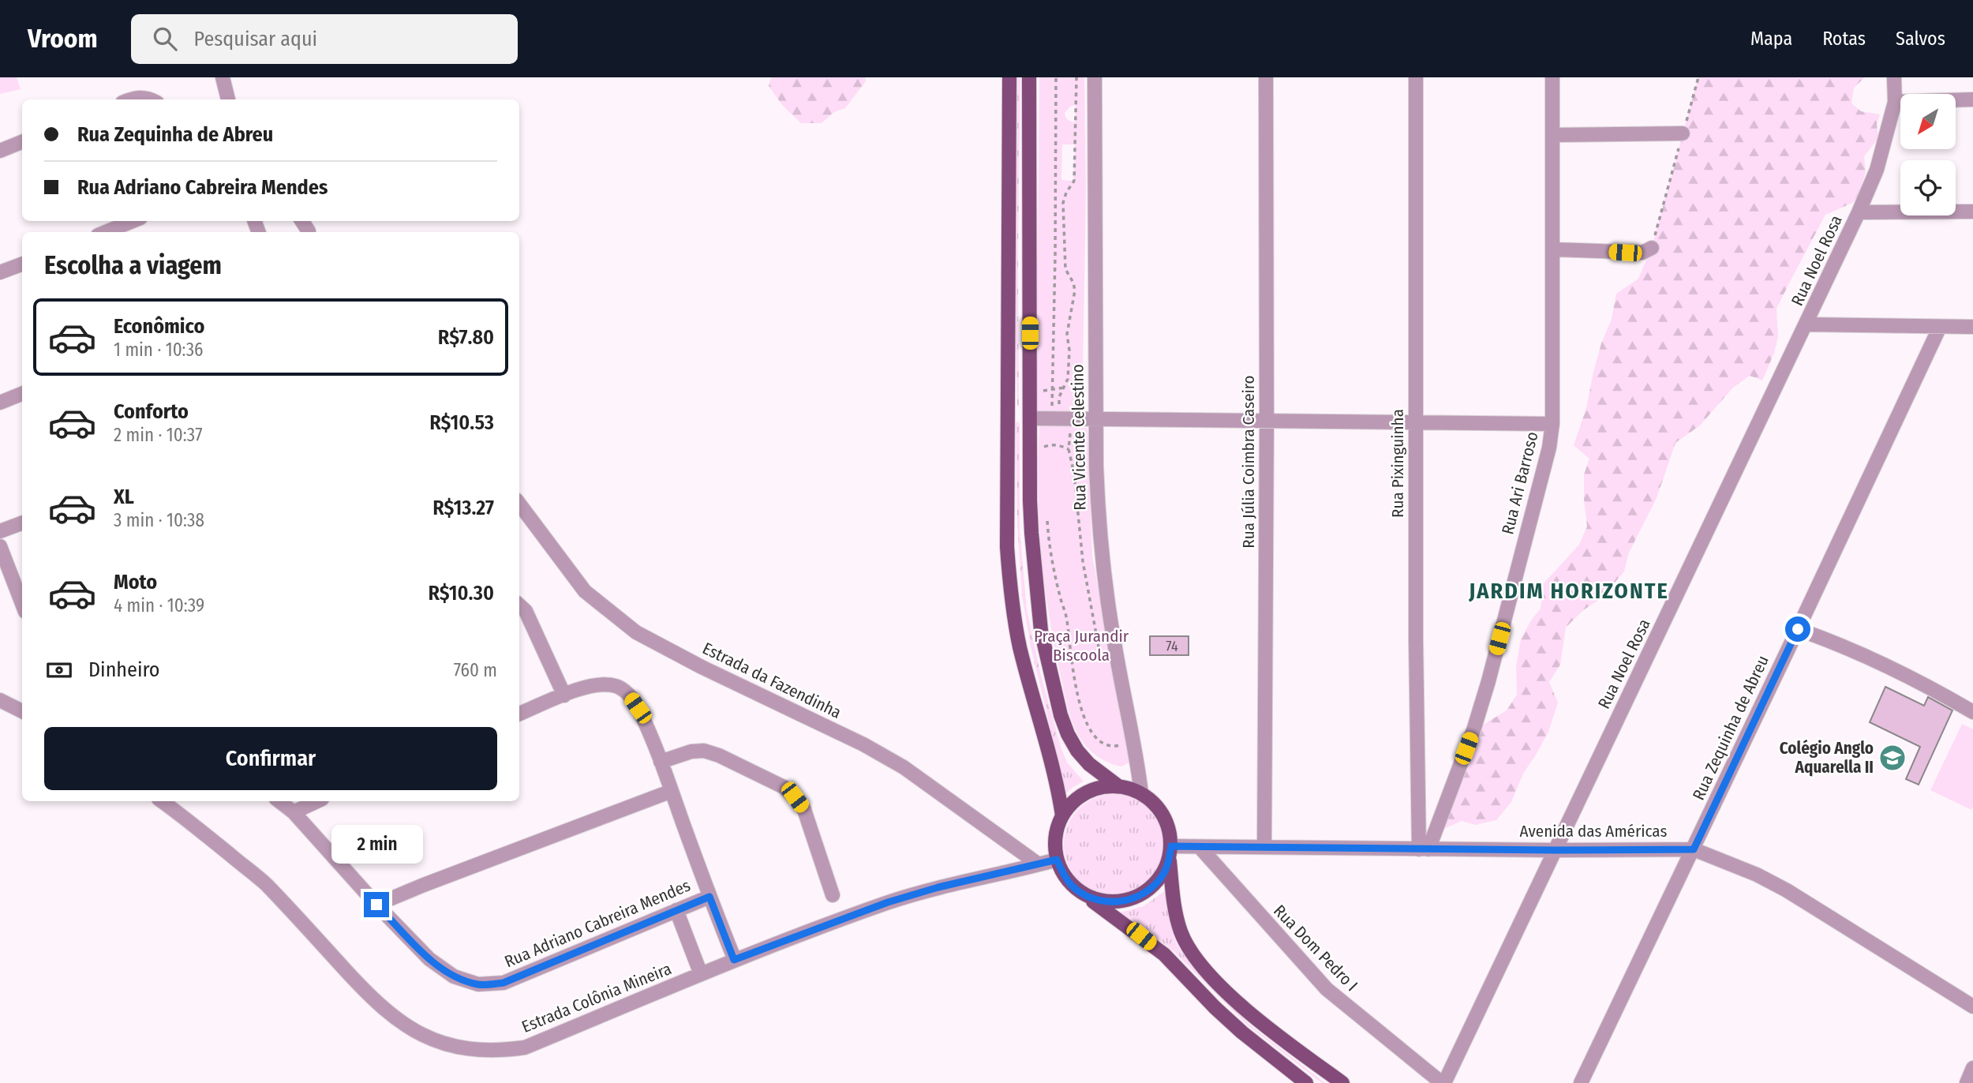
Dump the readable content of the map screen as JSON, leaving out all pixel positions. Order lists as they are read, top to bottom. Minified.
{"streets":{"street":["Rua Noel Rosa","Rua Vicente Celestino","Rua Júlia Coimbra Caseiro","Rua Pixinguinha","Rua Ari Barroso","Estrada da Fazendinha","Rua Zequinha de Abreu","Avenida das Américas","Rua Adriano Cabreira Mendes","Rua Dom Pedro I","Estrada Colônia Mineira"]},"crossings":[["Rua Noel Rosa","Avenida das Américas"],["Rua Noel Rosa","Rua Dom Pedro I"],["Rua Vicente Celestino","Avenida das Américas"],["Rua Vicente Celestino","Estrada Colônia Mineira"],["Rua Júlia Coimbra Caseiro","Avenida das Américas"],["Rua Pixinguinha","Rua Ari Barroso"],["Rua Pixinguinha","Avenida das Américas"],["Rua Ari Barroso","Avenida das Américas"],["Estrada da Fazendinha","Estrada Colônia Mineira"],["Rua Zequinha de Abreu","Avenida das Américas"],["Avenida das Américas","Rua Dom Pedro I"],["Avenida das Américas","Estrada Colônia Mineira"]],"districts":["JARDIM HORIZONTE"],"parks":["Praça Jurandir Biscoola"],"places":{"school or university":["Colégio Anglo Aquarella II"]},"house_numbers":["74"],"north":"bottom left","page":{"header":"Vroom","search":"Pesquisar aqui","nav":["Mapa","Rotas","Salvos"],"banner":["Rua Zequinha de Abreu","Rua Adriano Cabreira Mendes"],"heading":"Escolha a viagem","list":[{"name":"Econômico","note":"1 min · 10:36","value":"R$7.80"},{"name":"Conforto","note":"2 min · 10:37","value":"R$10.53"},{"name":"XL","note":"3 min · 10:38","value":"R$13.27"},{"name":"Moto","note":"4 min · 10:39","value":"R$10.30"}],"pay":["Dinheiro","760 m"],"buttons":"Confirmar","bubble":"2 min"}}
